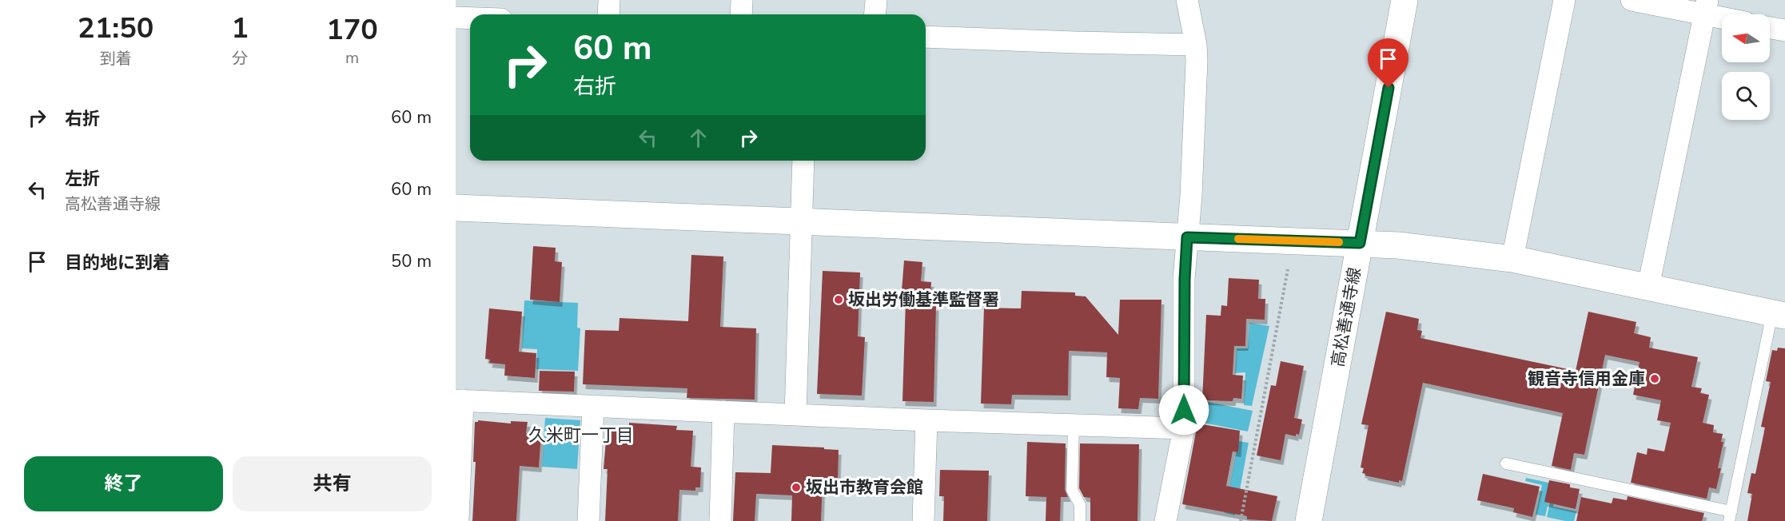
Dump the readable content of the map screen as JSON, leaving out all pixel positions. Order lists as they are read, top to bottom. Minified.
{"streets":{"street":["高松善通寺線"]},"districts":["久米町一丁目"],"places":["坂出労働基準監督署","観音寺信用金庫","坂出市教育会館"],"north":"left","page":{"eta":["21:50","到着","1","分","170","m"],"turn":["60 m","右折"],"list":[{"name":"右折","value":"60 m"},{"name":"左折","note":"高松善通寺線","value":"60 m"},{"name":"目的地に到着","value":"50 m"}],"buttons":["終了","共有"]}}
